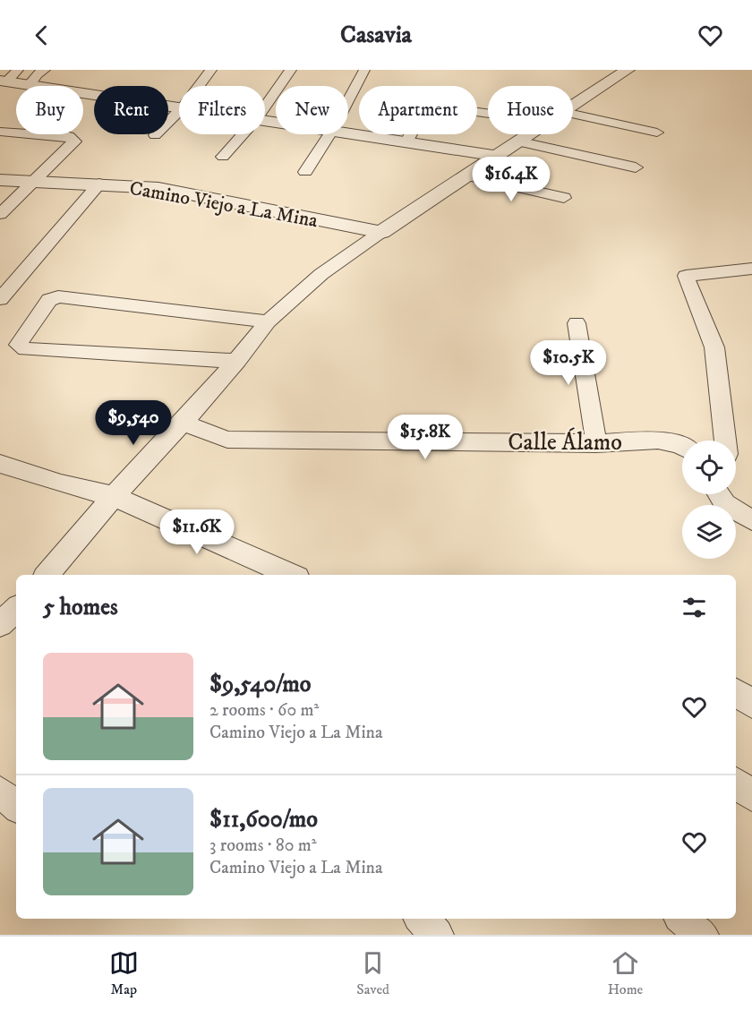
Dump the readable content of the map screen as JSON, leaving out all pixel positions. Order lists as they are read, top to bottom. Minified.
{"streets":{"street":["Camino Viejo a La Mina","Calle Álamo"]},"page":{"header":"Casavia","chip":["Buy","Rent","Filters","New","Apartment","House"],"price":["$16.4K","$10.5K","$9,540","$15.8K","$11.6K"],"heading":"5 homes","list":[{"name":"$9,540/mo","note":"2 rooms · 60 m² · Camino Viejo a La Mina"},{"name":"$11,600/mo","note":"3 rooms · 80 m² · Camino Viejo a La Mina"}],"tabs":["Map","Saved","Home"]}}
